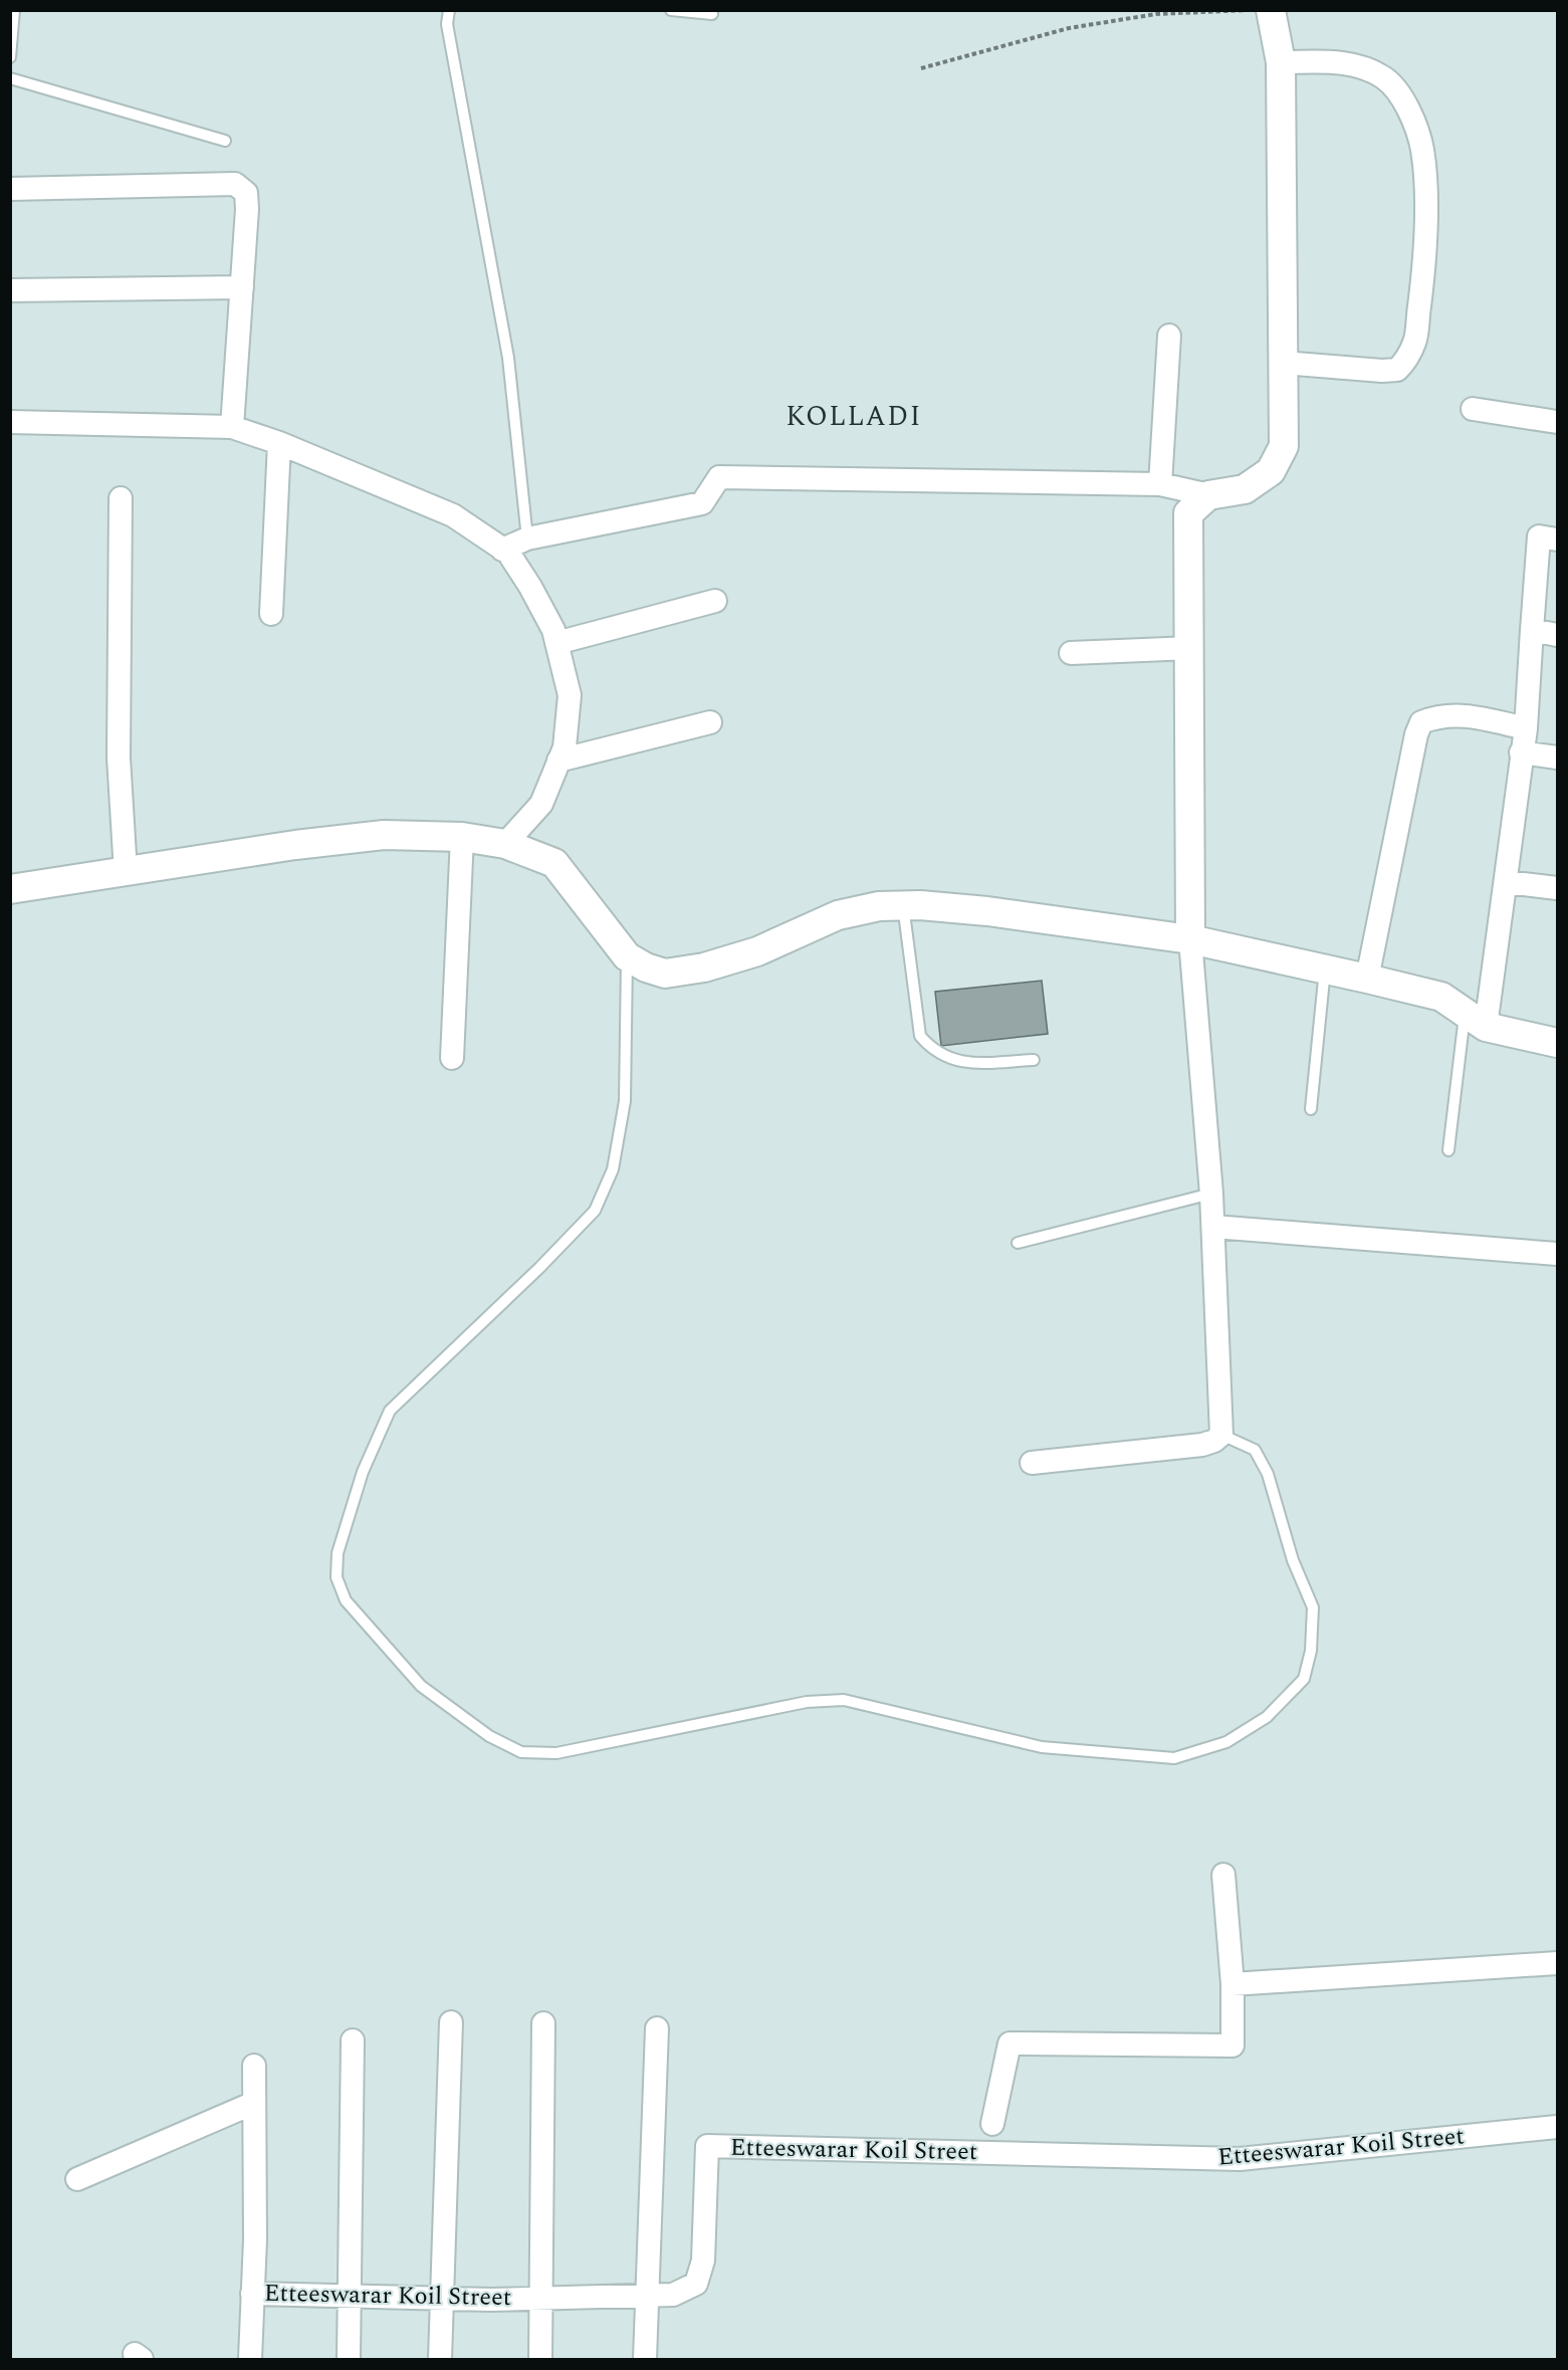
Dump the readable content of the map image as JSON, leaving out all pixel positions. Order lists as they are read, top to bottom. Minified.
{"streets":{"street":["Etteeswarar Koil Street"]},"districts":["KOLLADI"]}
